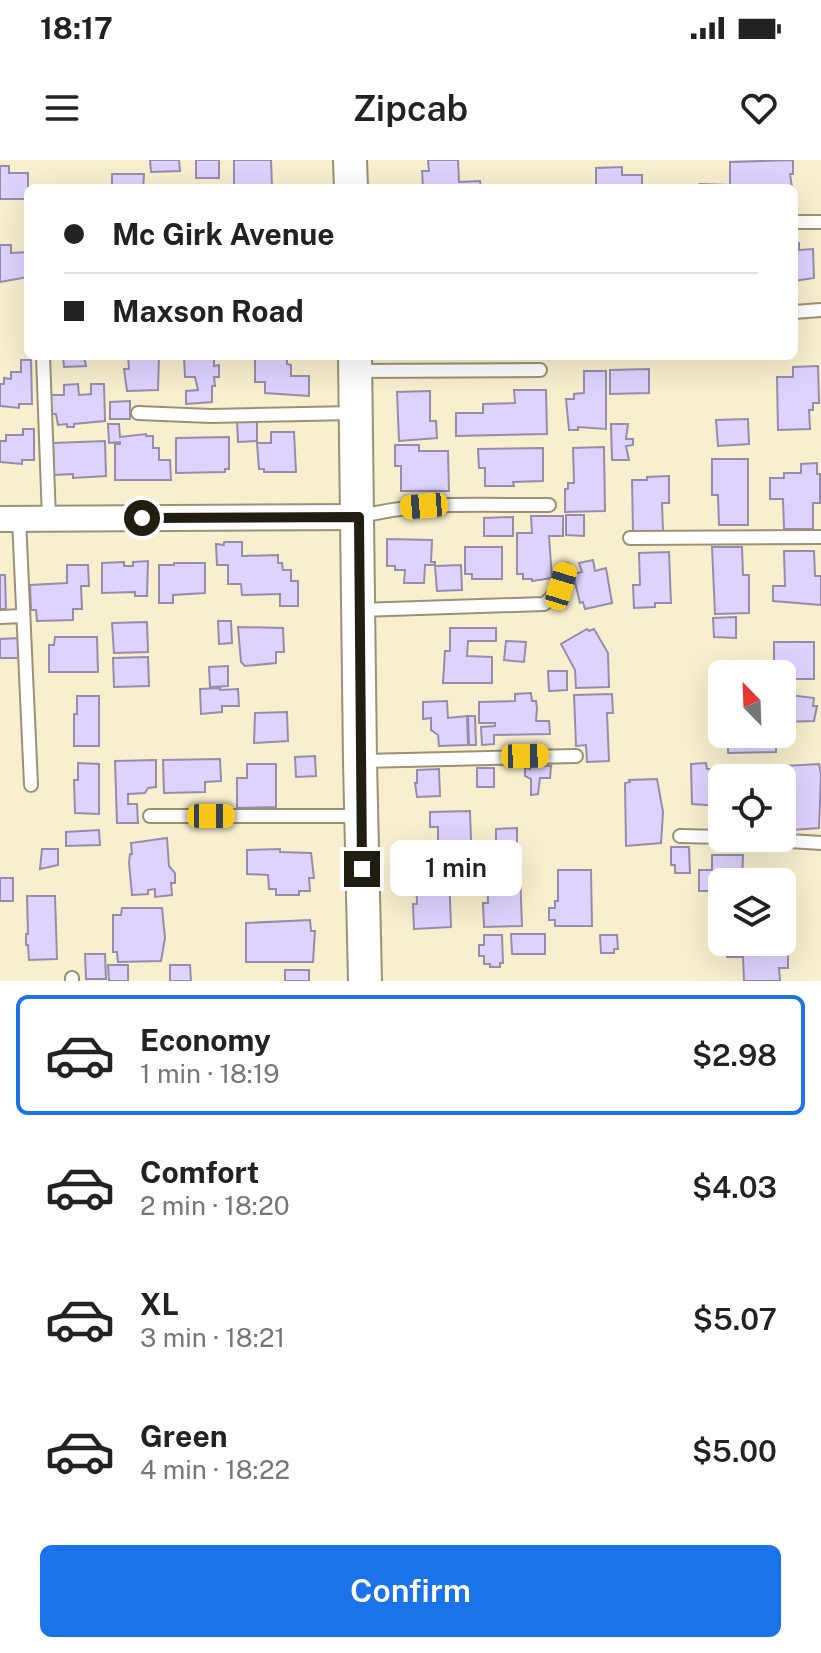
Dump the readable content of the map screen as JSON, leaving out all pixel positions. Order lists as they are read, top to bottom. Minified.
{"north":"top left","page":{"status":"18:17","header":"Zipcab","banner":["Mc Girk Avenue","Maxson Road"],"bubble":"1 min","list":[{"name":"Economy","note":"1 min · 18:19","value":"$2.98"},{"name":"Comfort","note":"2 min · 18:20","value":"$4.03"},{"name":"XL","note":"3 min · 18:21","value":"$5.07"},{"name":"Green","note":"4 min · 18:22","value":"$5.00"}],"buttons":"Confirm"}}
